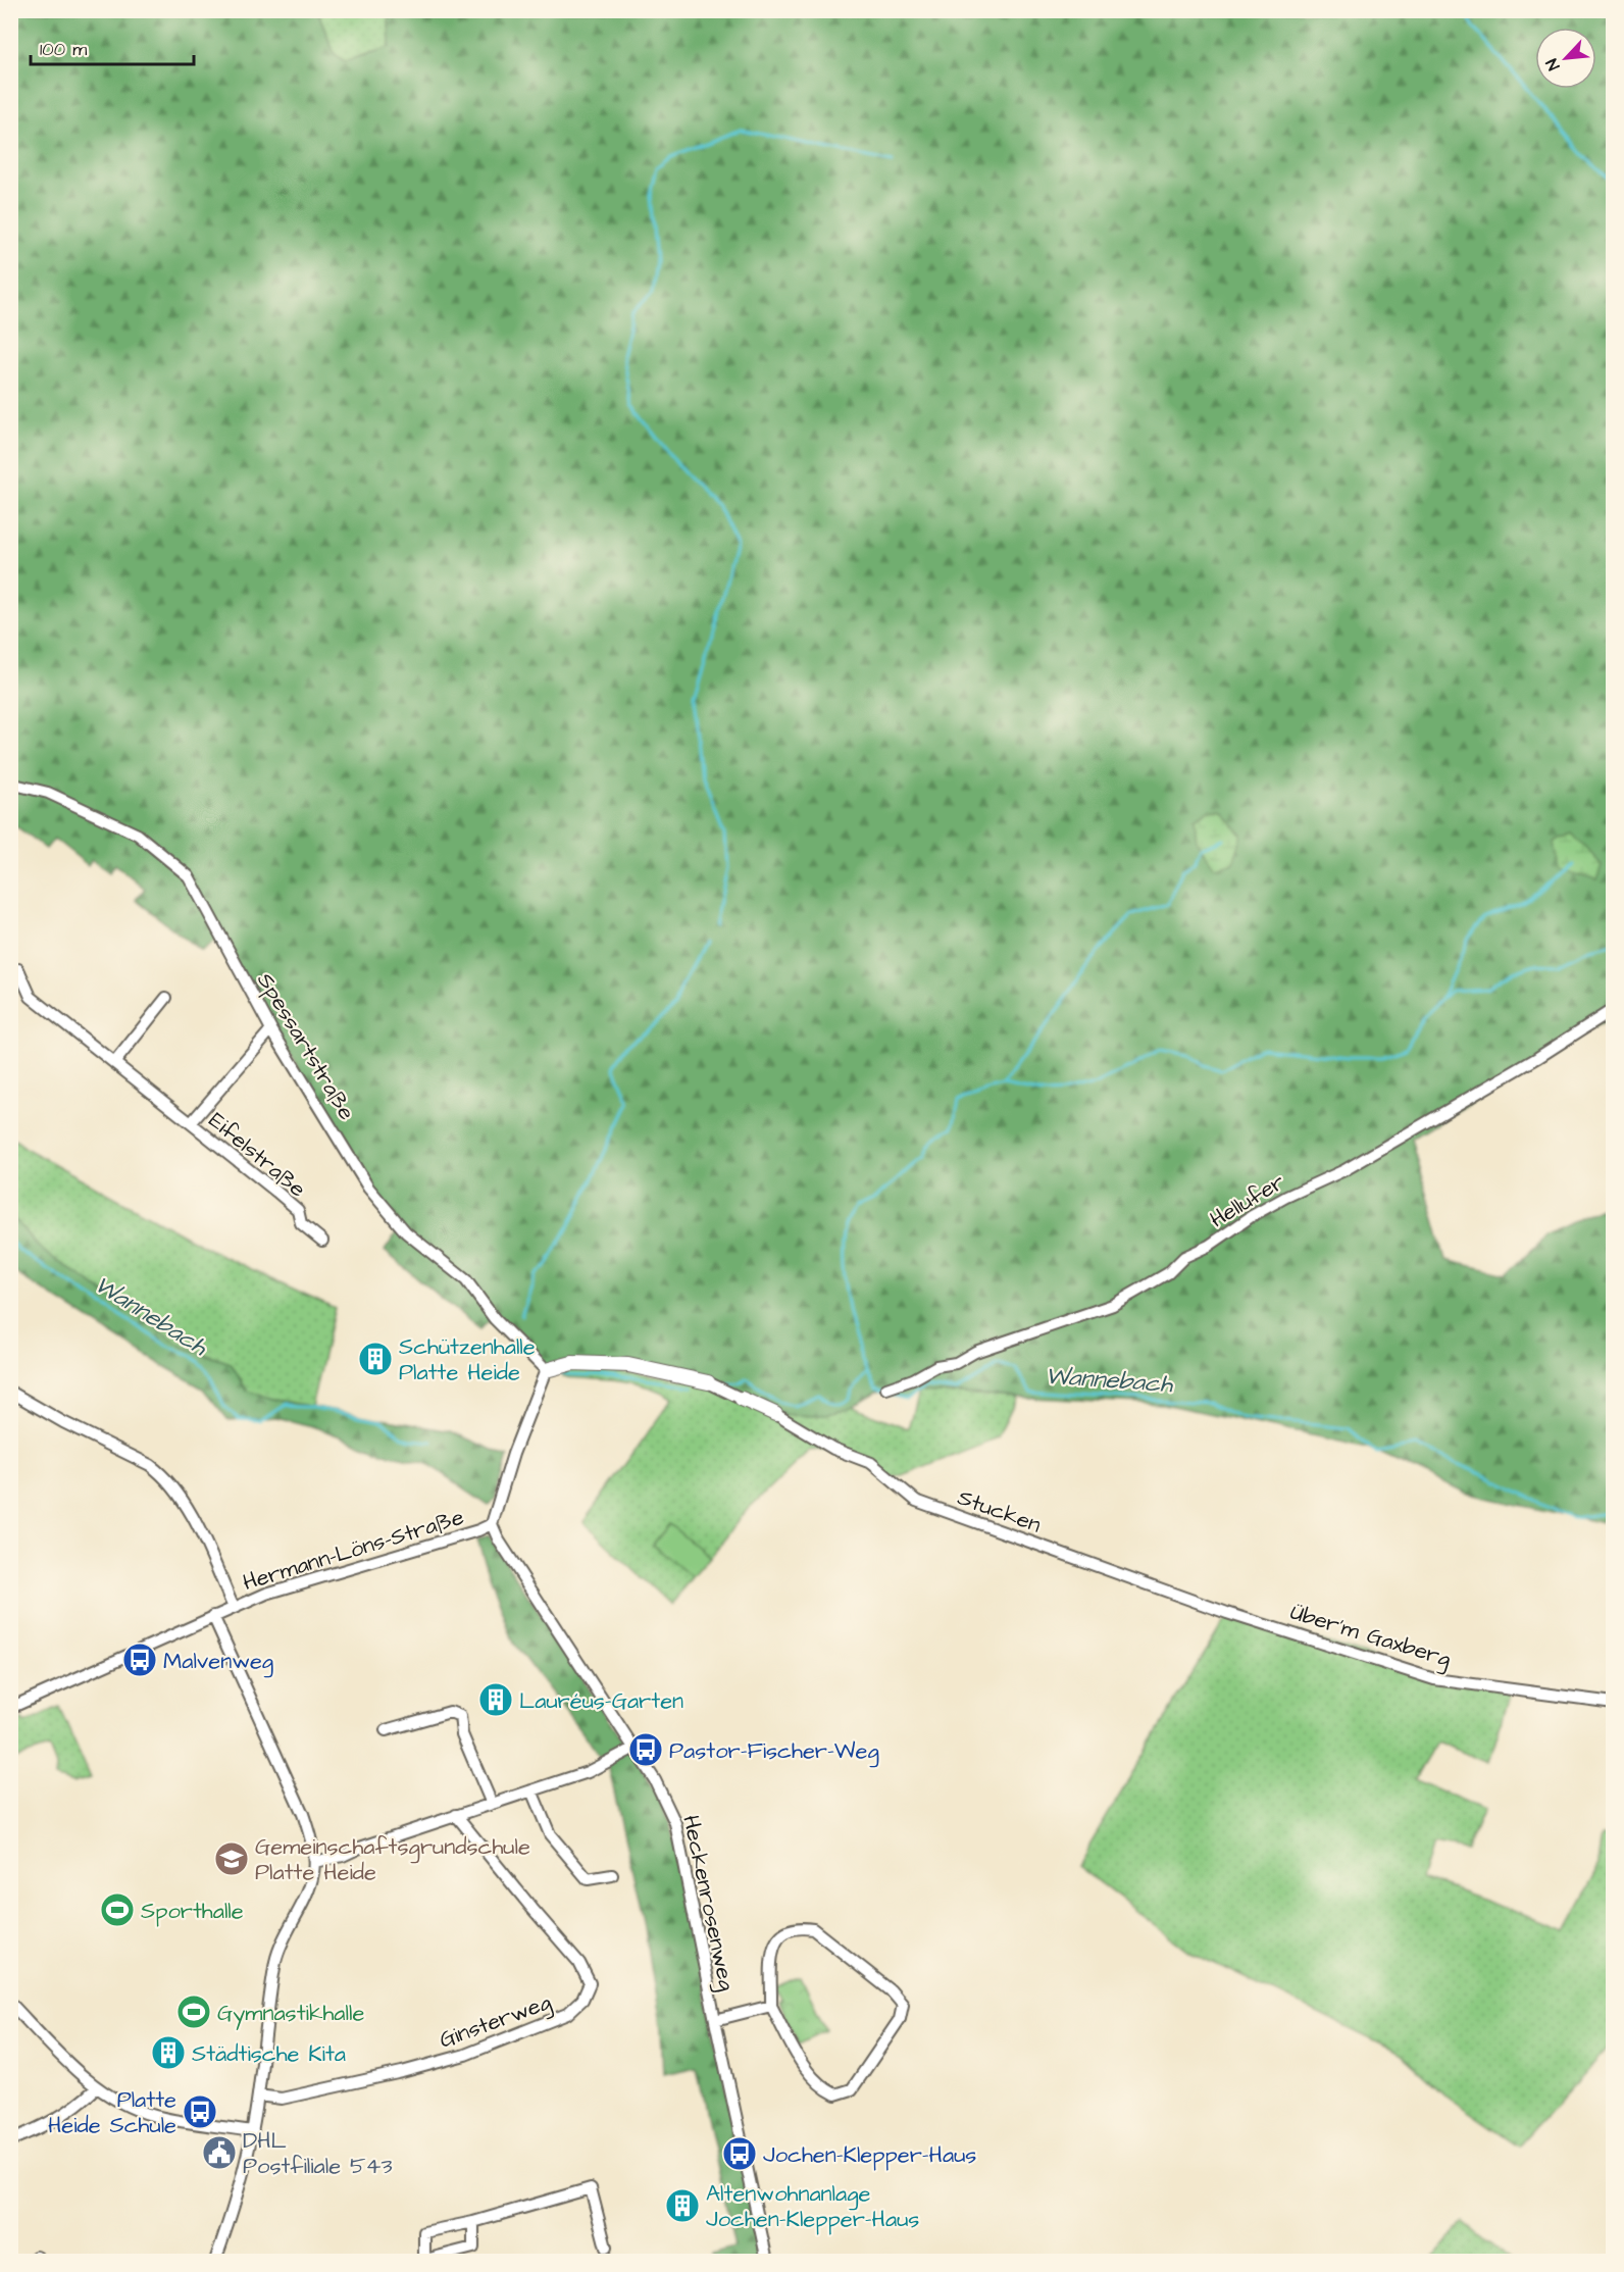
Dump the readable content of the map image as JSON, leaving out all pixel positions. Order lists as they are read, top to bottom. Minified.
{"streets":{"street":["Spessartstraße","Eifelstraße","Hellufer","Stucken","Hermann-Löns-Straße","Über'm Gaxberg","Heckenrosenweg","Ginsterweg"]},"crossings":[["Spessartstraße","Eifelstraße"],["Spessartstraße","Hermann-Löns-Straße"],["Stucken","Über'm Gaxberg"],["Hermann-Löns-Straße","Heckenrosenweg"]],"water":["Wannebach"],"places":{"building":["Schützenhalle Platte Heide","Lauréus-Garten","Städtische Kita","Altenwohnanlage Jochen-Klepper-Haus"],"bus stop":["Malvenweg","Pastor-Fischer-Weg","Platte Heide Schule","Jochen-Klepper-Haus"],"school or university":["Gemeinschaftsgrundschule Platte Heide"],"sports":["Sporthalle","Gymnastikhalle"],"public building":["DHL Postfiliale 543"]},"scale_bar":"100 m","north":"bottom left"}
